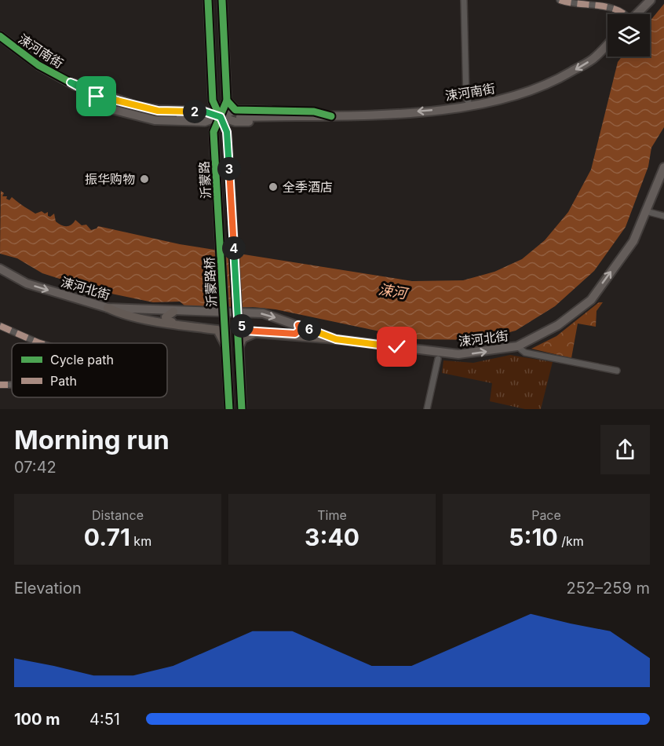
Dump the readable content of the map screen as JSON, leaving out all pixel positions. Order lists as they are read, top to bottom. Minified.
{"streets":{"main road":["涑河南街","沂蒙路","沂蒙路桥","涑河北街"]},"crossings":[["沂蒙路","沂蒙路桥"]],"one_way":["涑河南街","涑河北街"],"water":["涑河"],"places":["振华购物","全季酒店"],"legend":["Cycle path","Path"],"page":{"pins":["2","3","4","5","6"],"heading":["Morning run","07:42"],"stats":[["Distance","0.71 km"],["Time","3:40"],["Pace","5:10 /km"]],"chart":["Elevation","252–259 m"],"list":[{"name":"100 m","note":"4:51"}]}}
